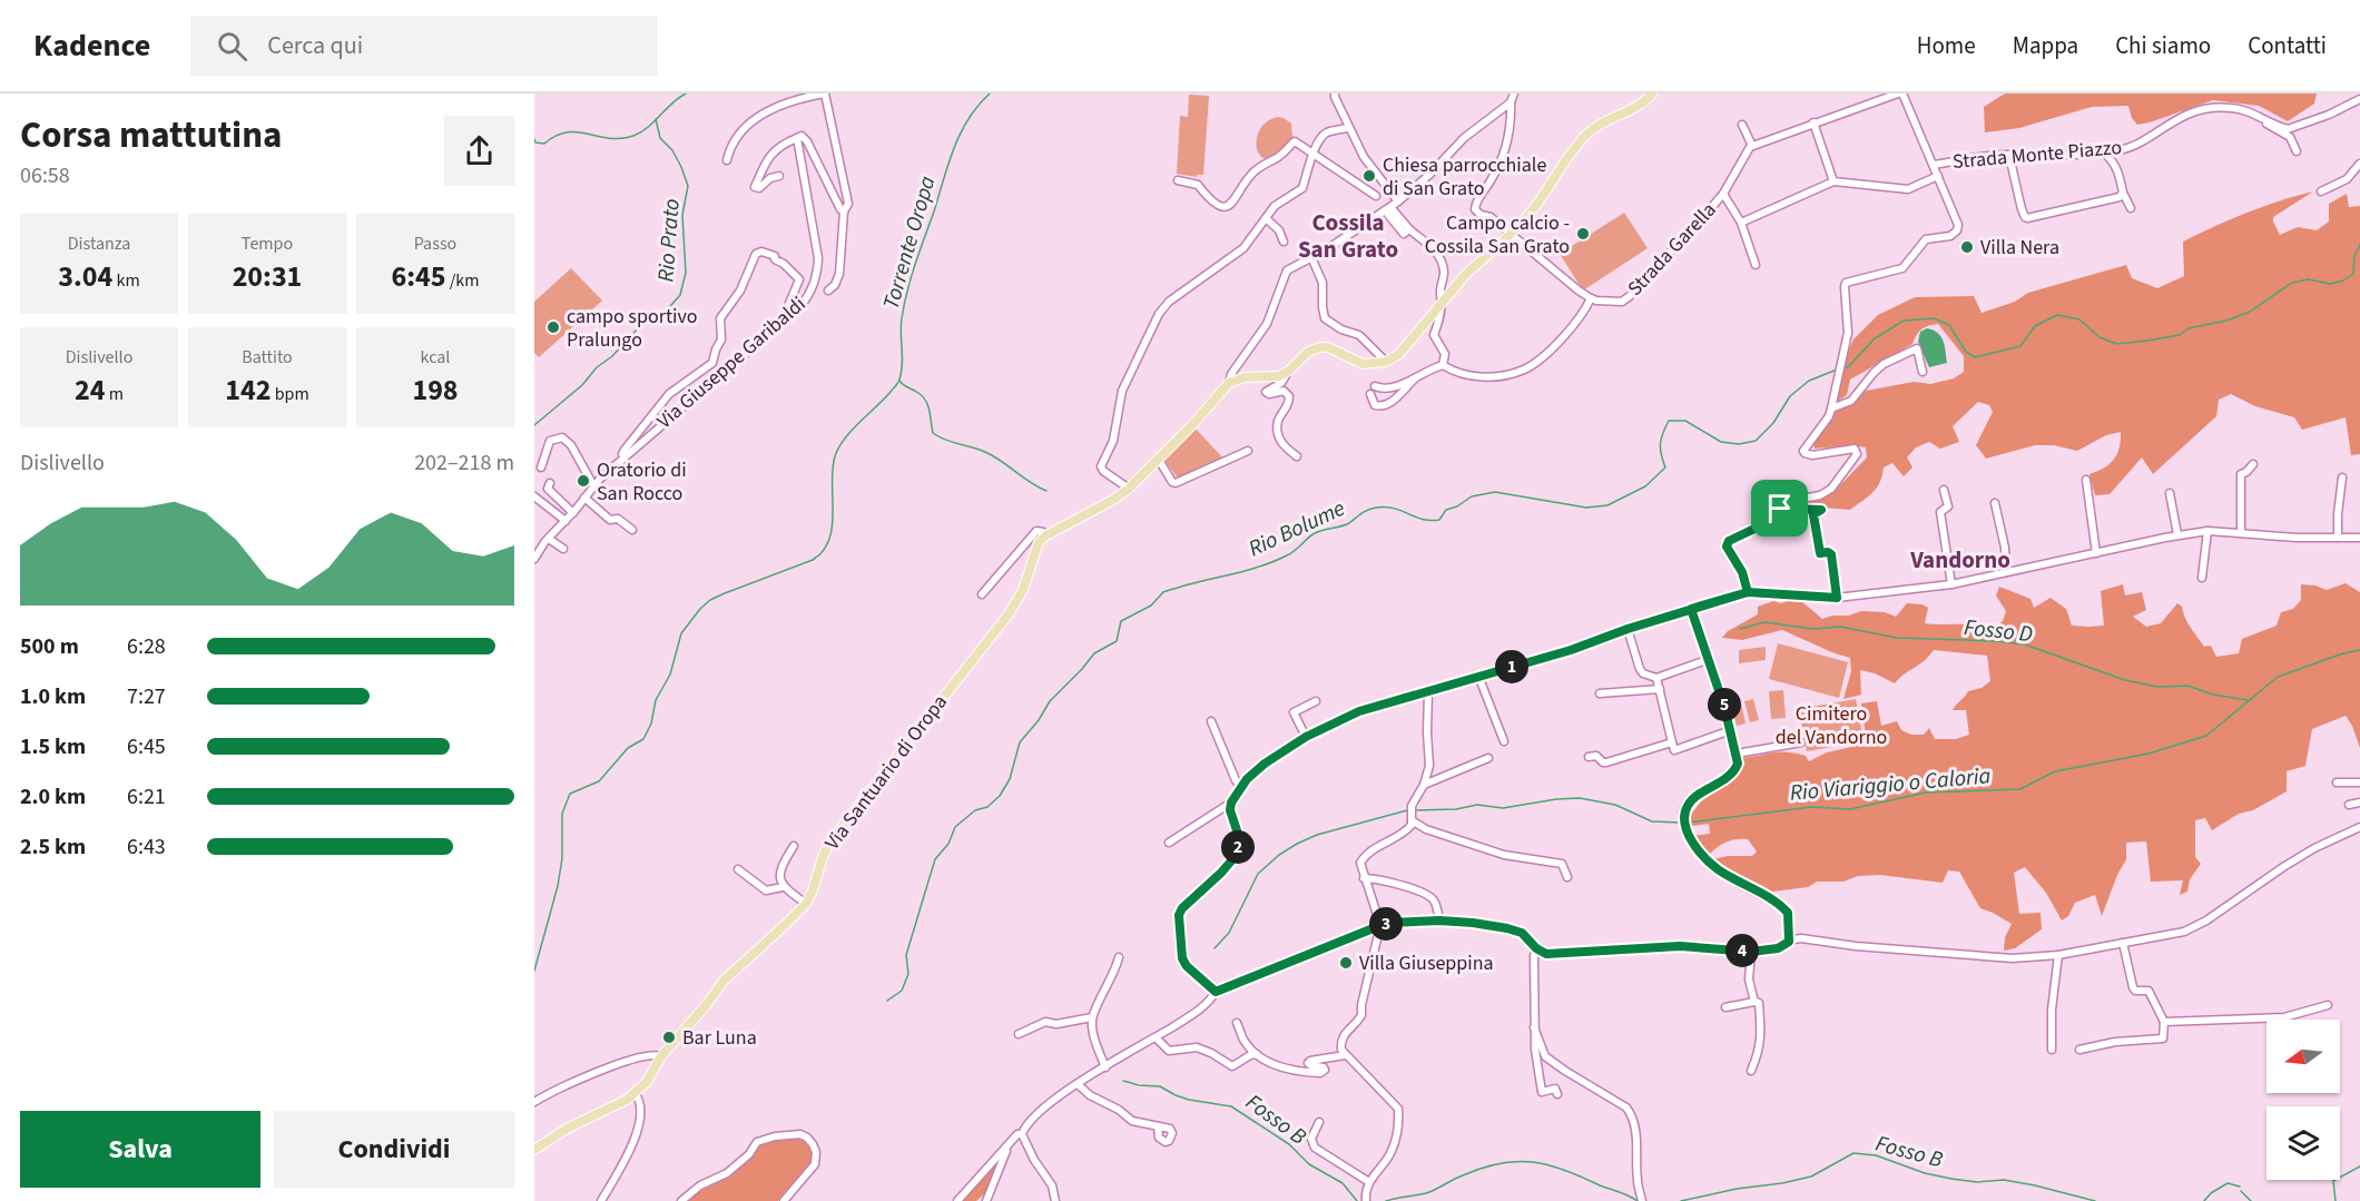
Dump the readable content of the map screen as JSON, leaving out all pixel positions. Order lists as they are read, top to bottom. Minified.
{"streets":{"main road":["Via Santuario di Oropa"],"street":["Strada Monte Piazzo","Strada Garella","Via Giuseppe Garibaldi"]},"districts":["Cossila San Grato","Vandorno"],"water":["Rio Prato","Torrente Oropa","Rio Bolume","Fosso D","Rio Viariggio o Caloria","Fosso B"],"parks":["Cimitero del Vandorno"],"places":["Chiesa parrocchiale di San Grato","Campo calcio - Cossila San Grato","Villa Nera","campo sportivo Pralungo","Oratorio di San Rocco","Villa Giuseppina","Bar Luna"],"north":"left","page":{"header":"Kadence","search":"Cerca qui","nav":["Home","Mappa","Chi siamo","Contatti"],"heading":["Corsa mattutina","06:58"],"stats":[["Distanza","3.04 km"],["Tempo","20:31"],["Passo","6:45 /km"],["Dislivello","24 m"],["Battito","142 bpm"],["kcal","198"]],"chart":["Dislivello","202–218 m"],"list":[{"name":"500 m","note":"6:28"},{"name":"1.0 km","note":"7:27"},{"name":"1.5 km","note":"6:45"},{"name":"2.0 km","note":"6:21"},{"name":"2.5 km","note":"6:43"}],"pins":["1","5","2","3","4"],"buttons":["Salva","Condividi"]}}
